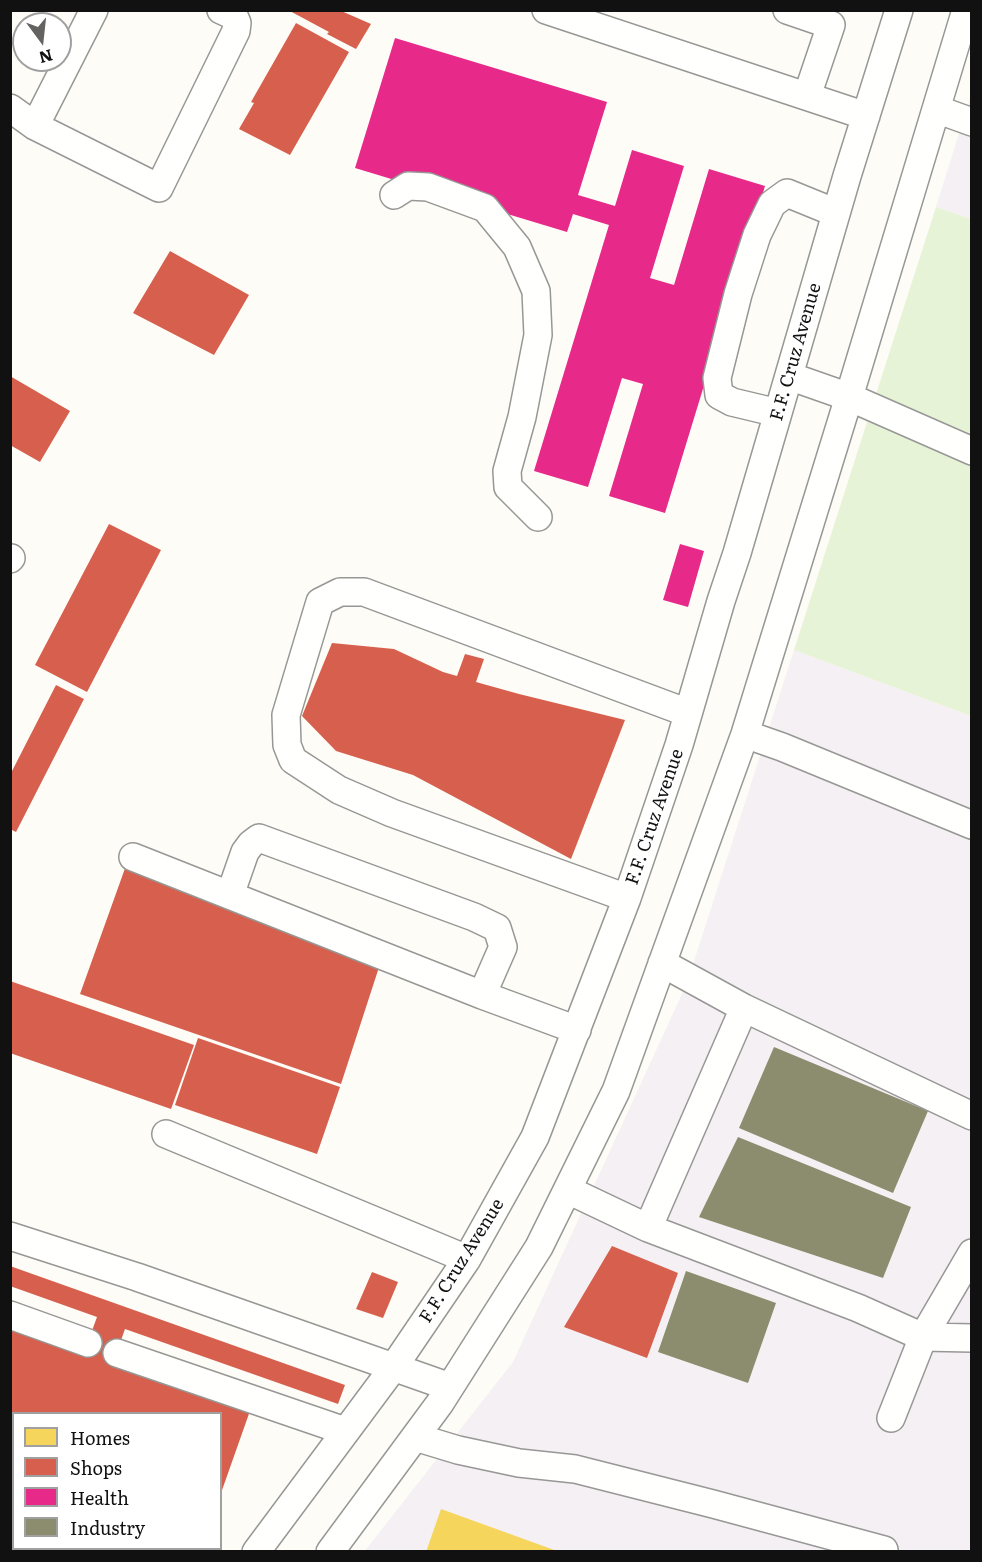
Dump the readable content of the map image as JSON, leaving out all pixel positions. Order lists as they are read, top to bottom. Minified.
{"streets":{"street":["F.F. Cruz Avenue"]},"legend":["Homes","Shops","Health","Industry"],"north":"bottom"}
